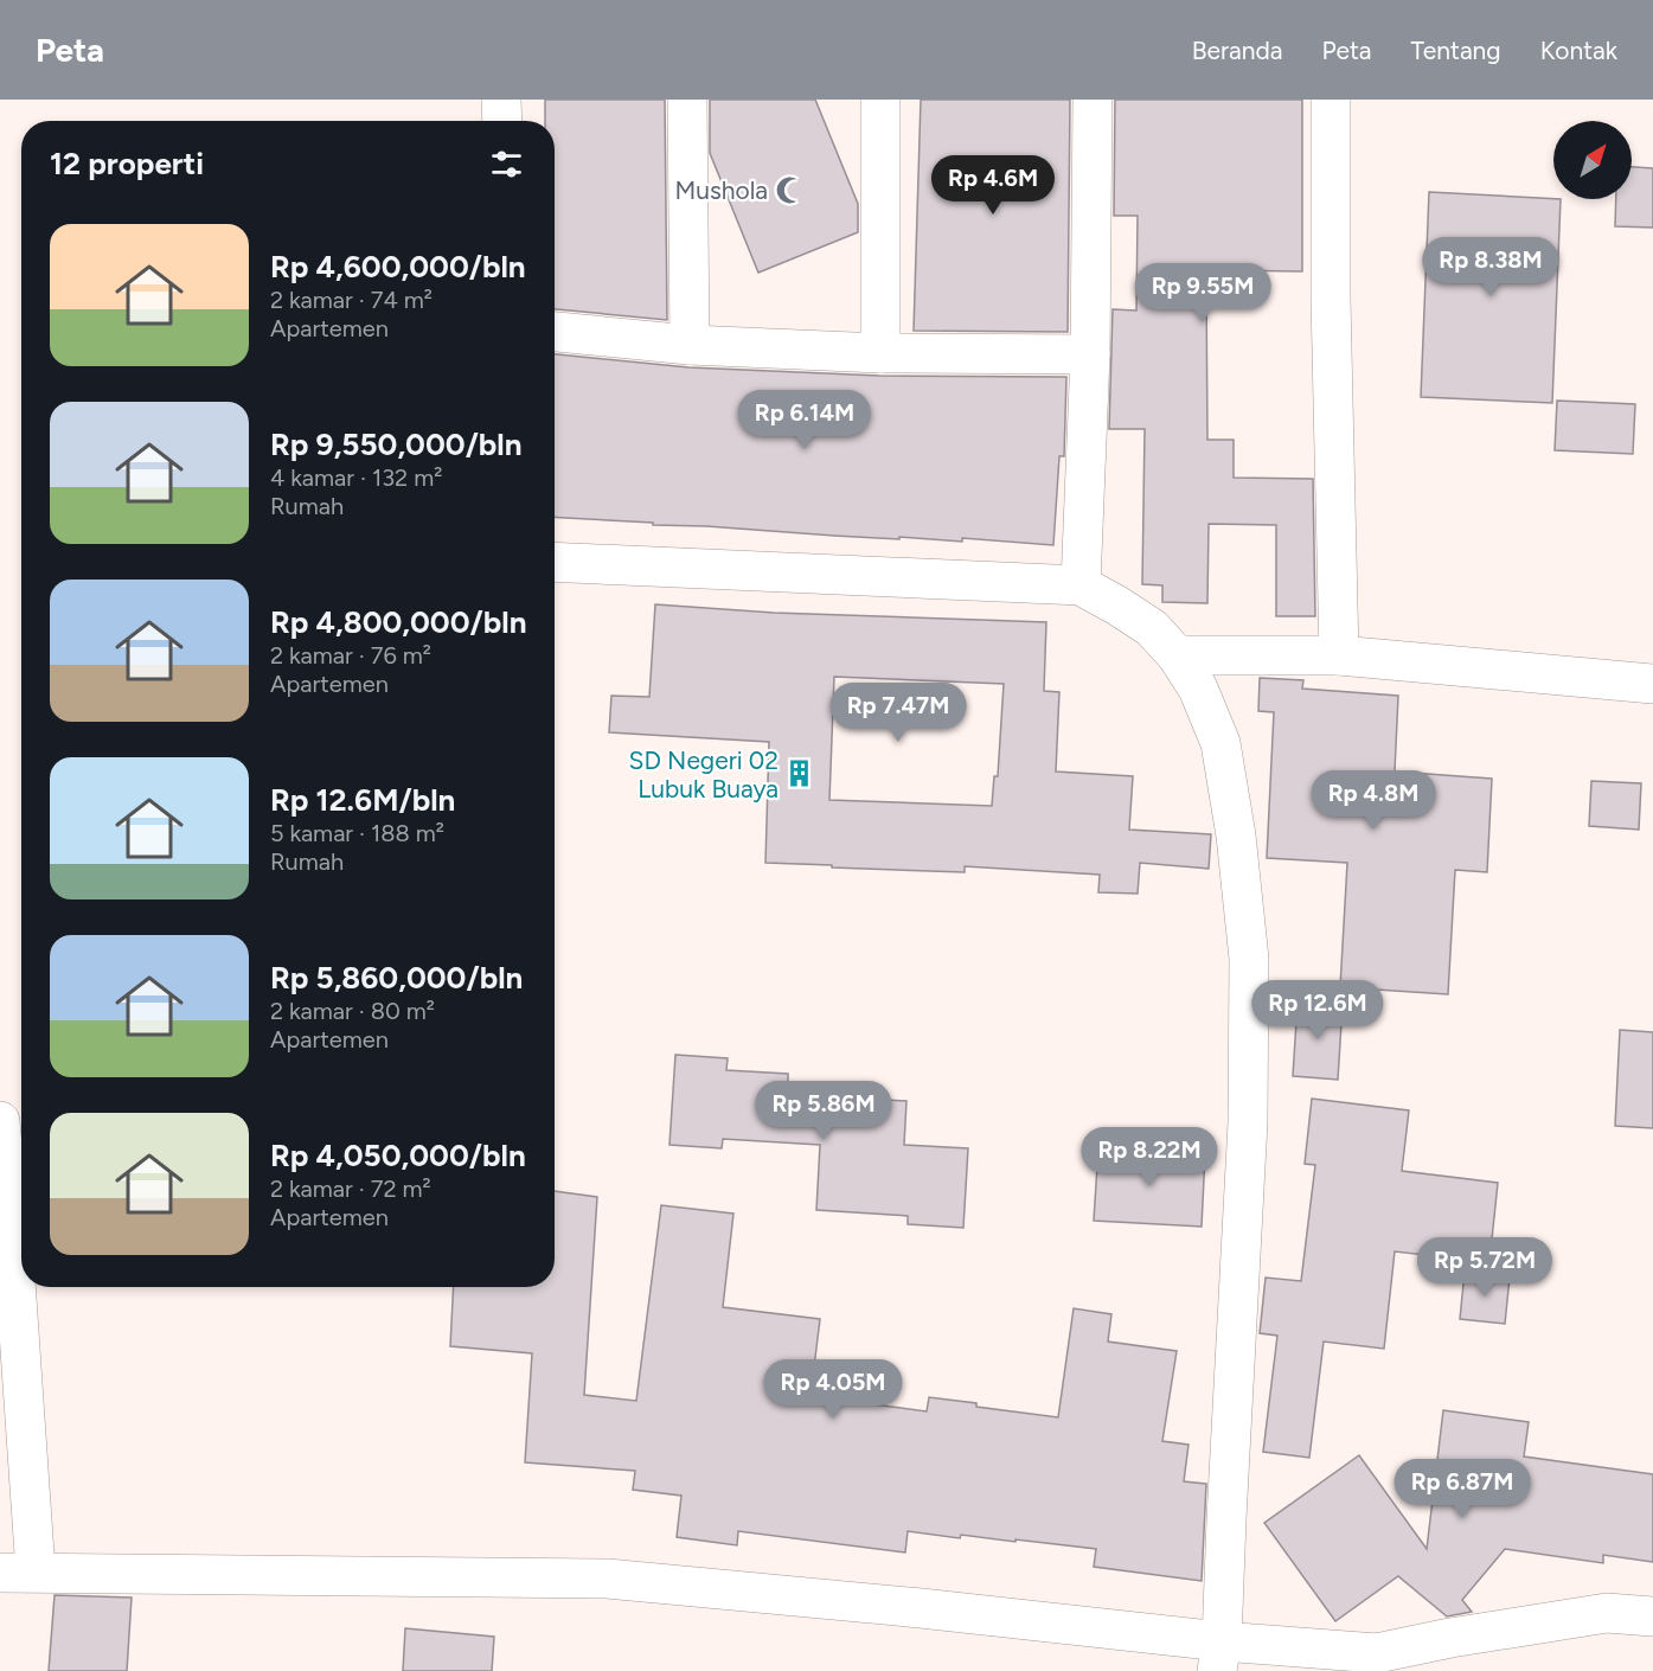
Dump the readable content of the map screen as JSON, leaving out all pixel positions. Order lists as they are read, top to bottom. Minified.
{"places":{"mosque":["Mushola"],"building":["SD Negeri 02 Lubuk Buaya"]},"north":"top right","page":{"header":"Peta","nav":["Beranda","Peta","Tentang","Kontak"],"heading":"12 properti","price":["Rp 4.6M","Rp 8.38M","Rp 9.55M","Rp 6.14M","Rp 7.47M","Rp 4.8M","Rp 12.6M","Rp 5.86M","Rp 8.22M","Rp 5.72M","Rp 4.05M","Rp 6.87M"],"list":[{"name":"Rp 4,600,000/bln","note":"2 kamar · 74 m² · Apartemen"},{"name":"Rp 9,550,000/bln","note":"4 kamar · 132 m² · Rumah"},{"name":"Rp 4,800,000/bln","note":"2 kamar · 76 m² · Apartemen"},{"name":"Rp 12.6M/bln","note":"5 kamar · 188 m² · Rumah"},{"name":"Rp 5,860,000/bln","note":"2 kamar · 80 m² · Apartemen"},{"name":"Rp 4,050,000/bln","note":"2 kamar · 72 m² · Apartemen"}]}}
